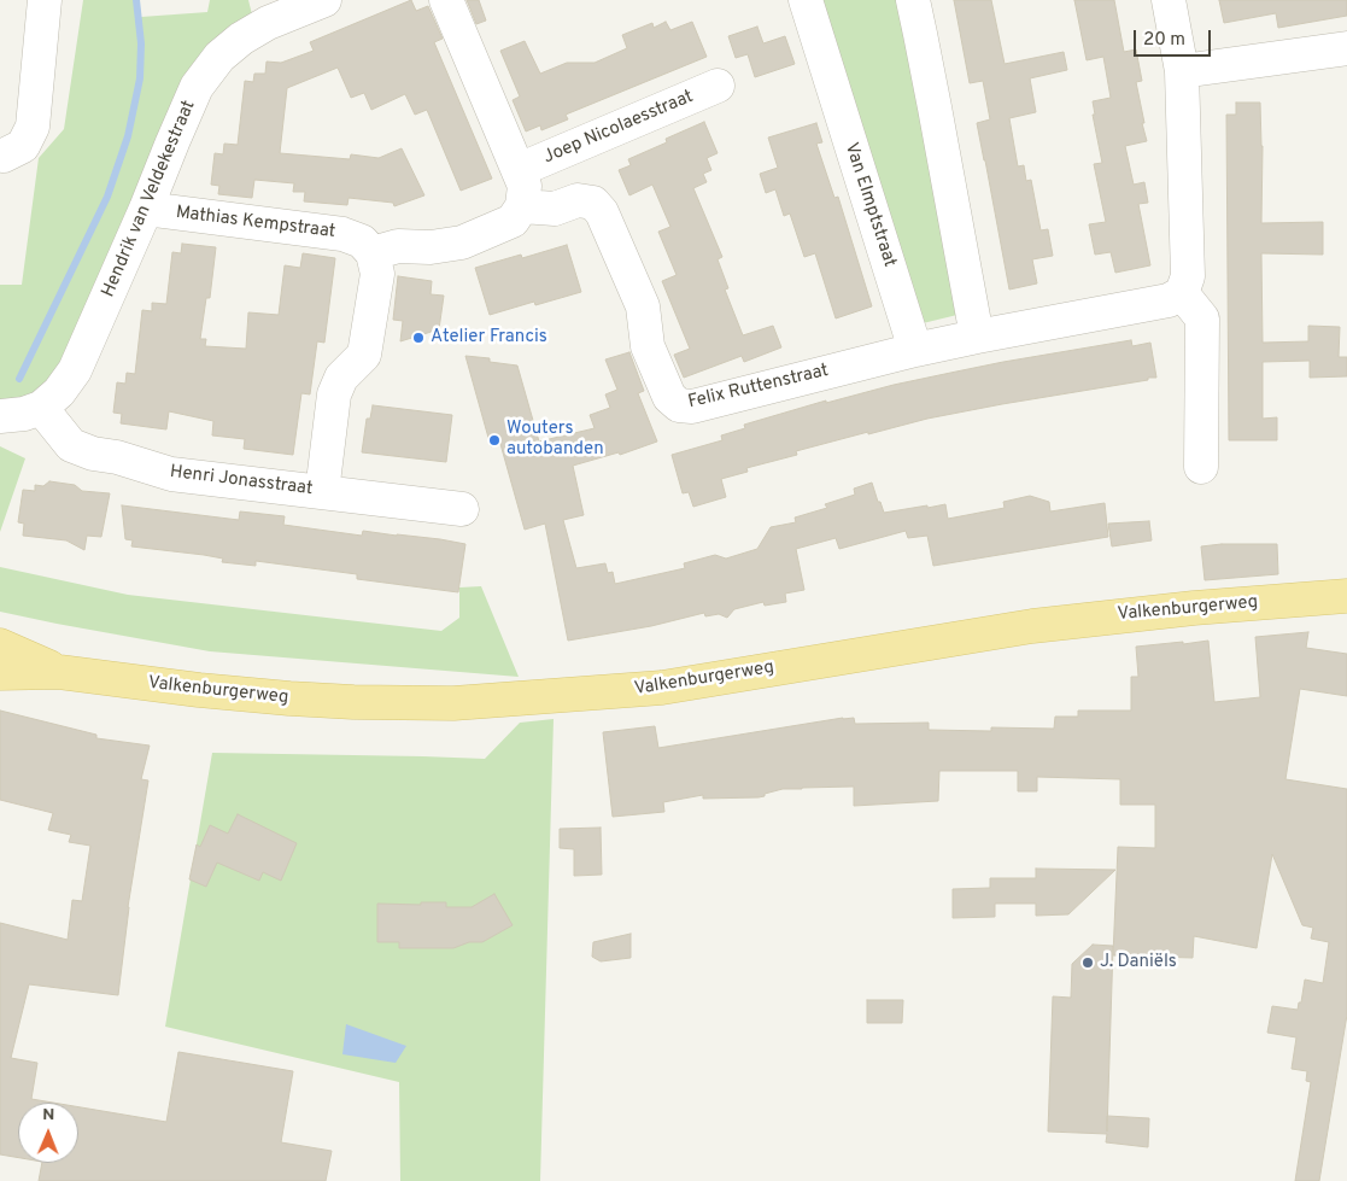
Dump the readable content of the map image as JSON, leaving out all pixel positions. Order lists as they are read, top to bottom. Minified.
{"streets":{"main road":["Valkenburgerweg"],"street":["Joep Nicolaesstraat","Hendrik van Veldekestraat","Van Elmptstraat","Mathias Kempstraat","Felix Ruttenstraat","Henri Jonasstraat"]},"crossings":[["Hendrik van Veldekestraat","Mathias Kempstraat"],["Hendrik van Veldekestraat","Henri Jonasstraat"],["Van Elmptstraat","Felix Ruttenstraat"]],"places":["Atelier Francis","Wouters autobanden","J. Daniëls"],"scale_bar":"20 m","north":"top"}
